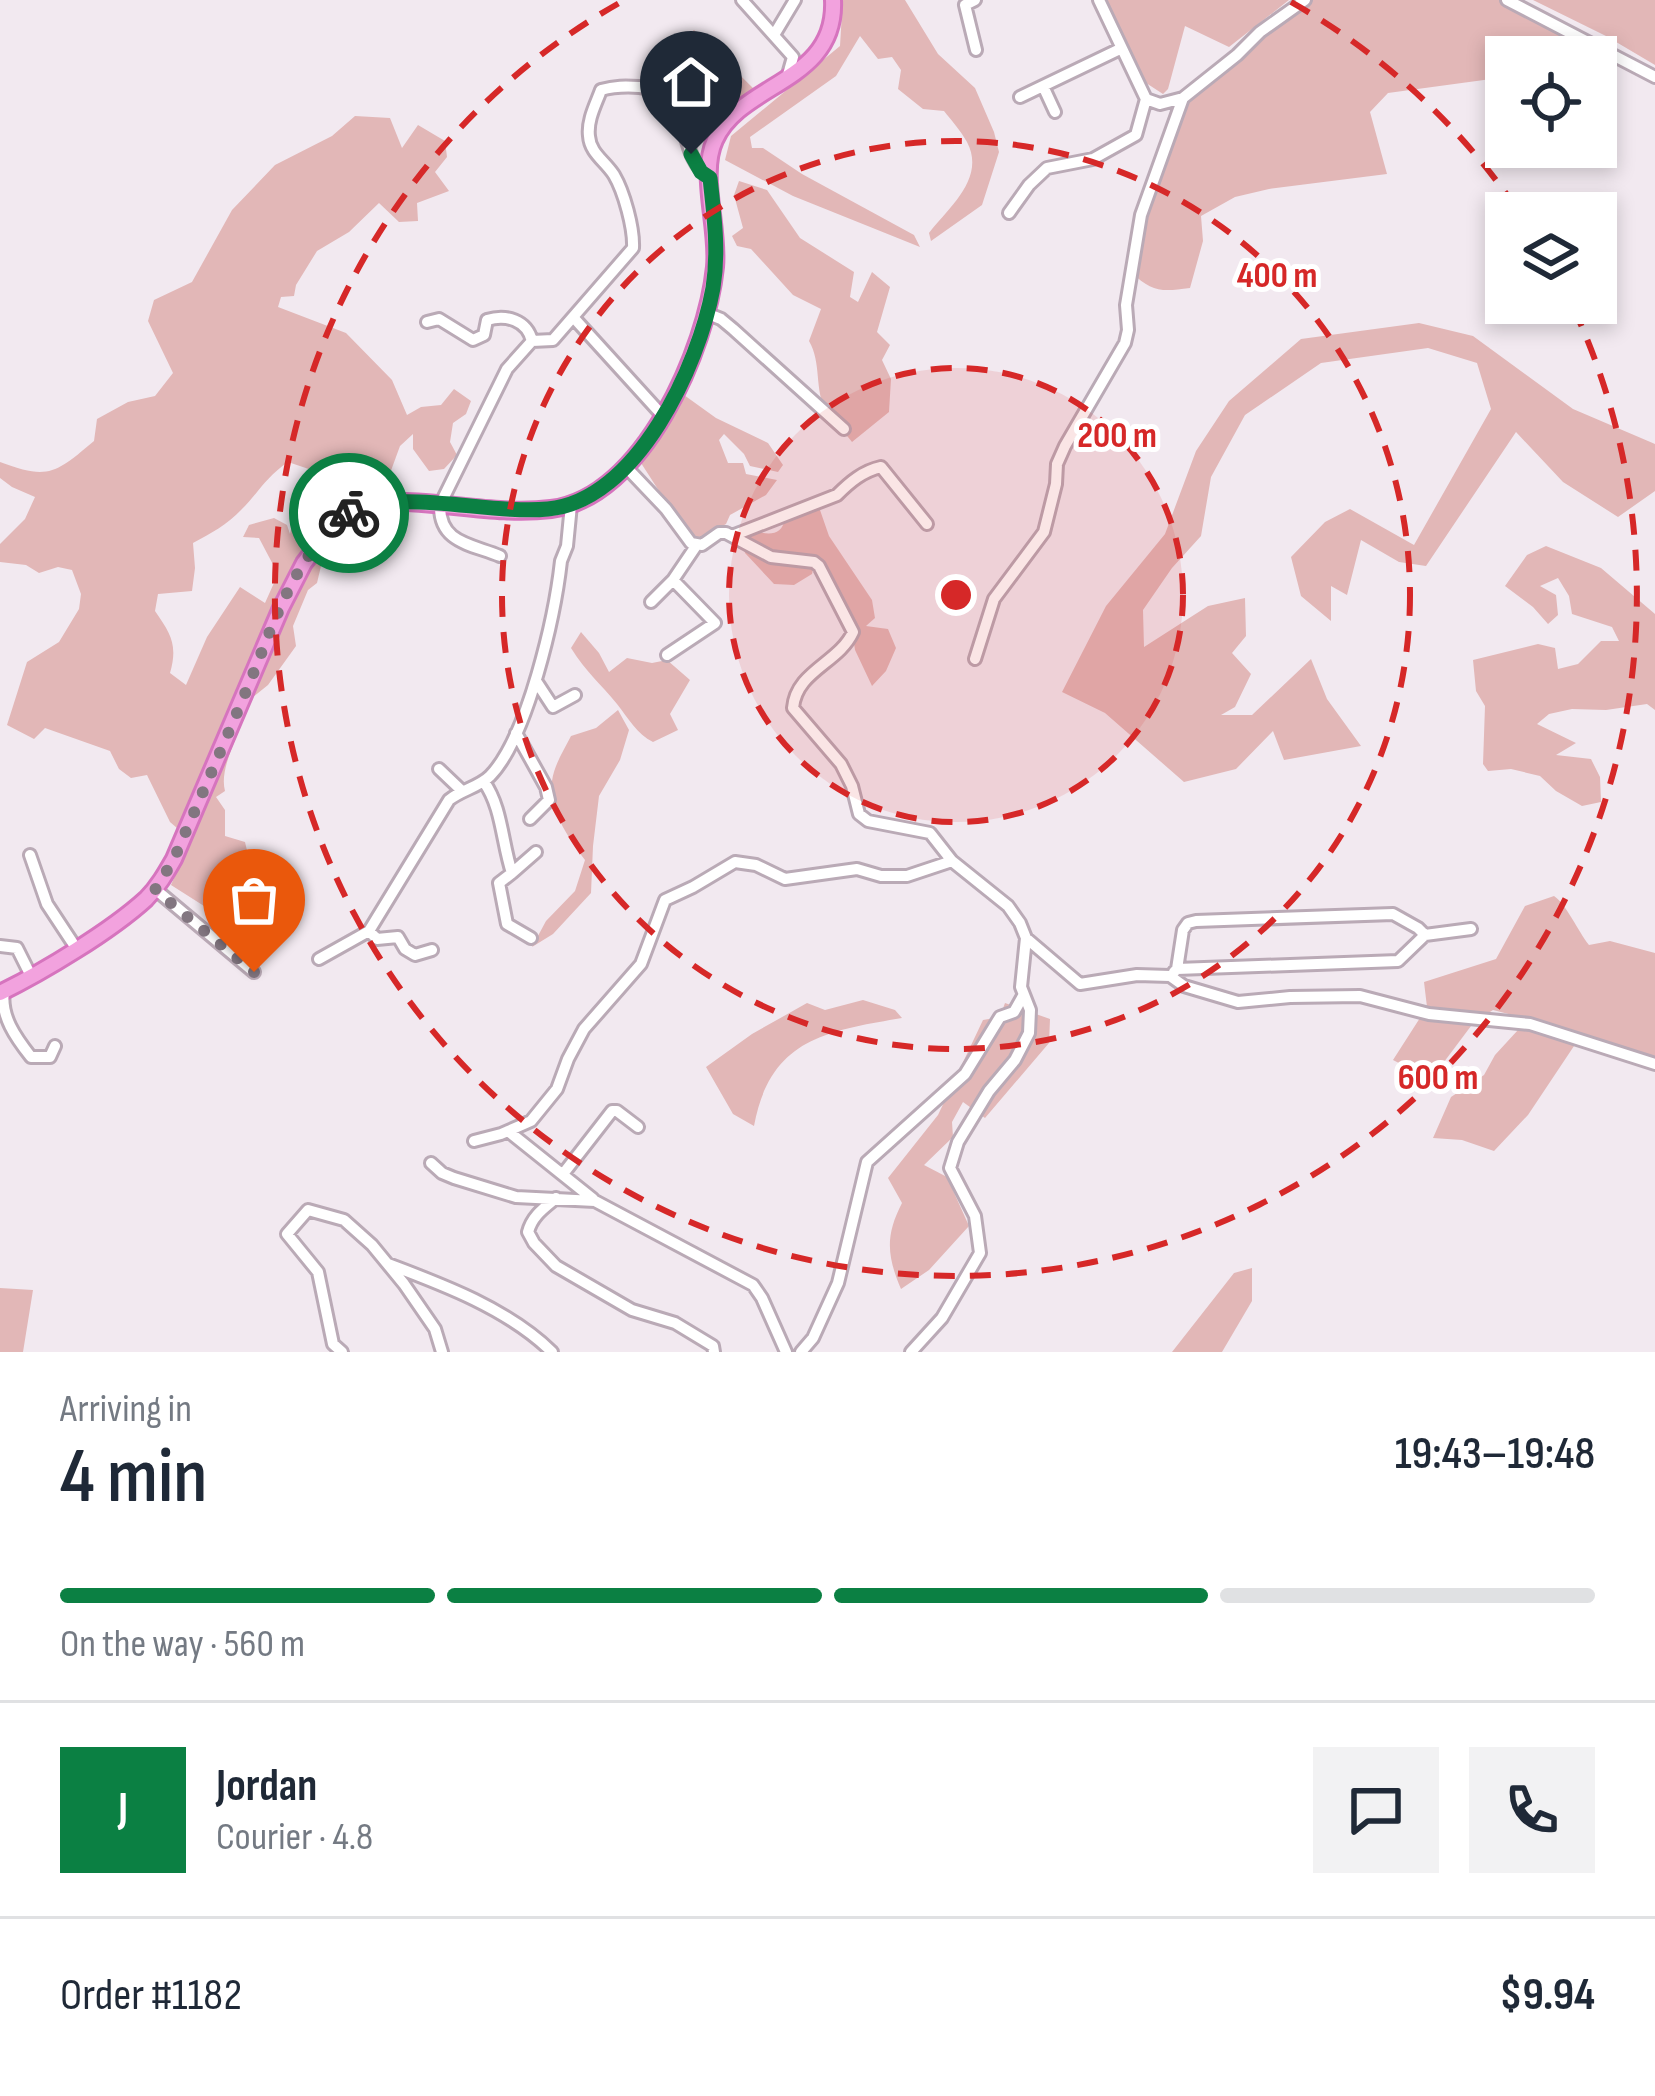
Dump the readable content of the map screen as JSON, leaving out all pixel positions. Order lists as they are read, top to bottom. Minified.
{"page":{"heading":["4 min","Arriving in","19:43–19:48"],"panel":["Jordan","Courier · 4.8","Order #1182","$9.94"],"bar":"On the way · 560 m","round":"J"},"rings":["400 m","200 m","600 m"]}
